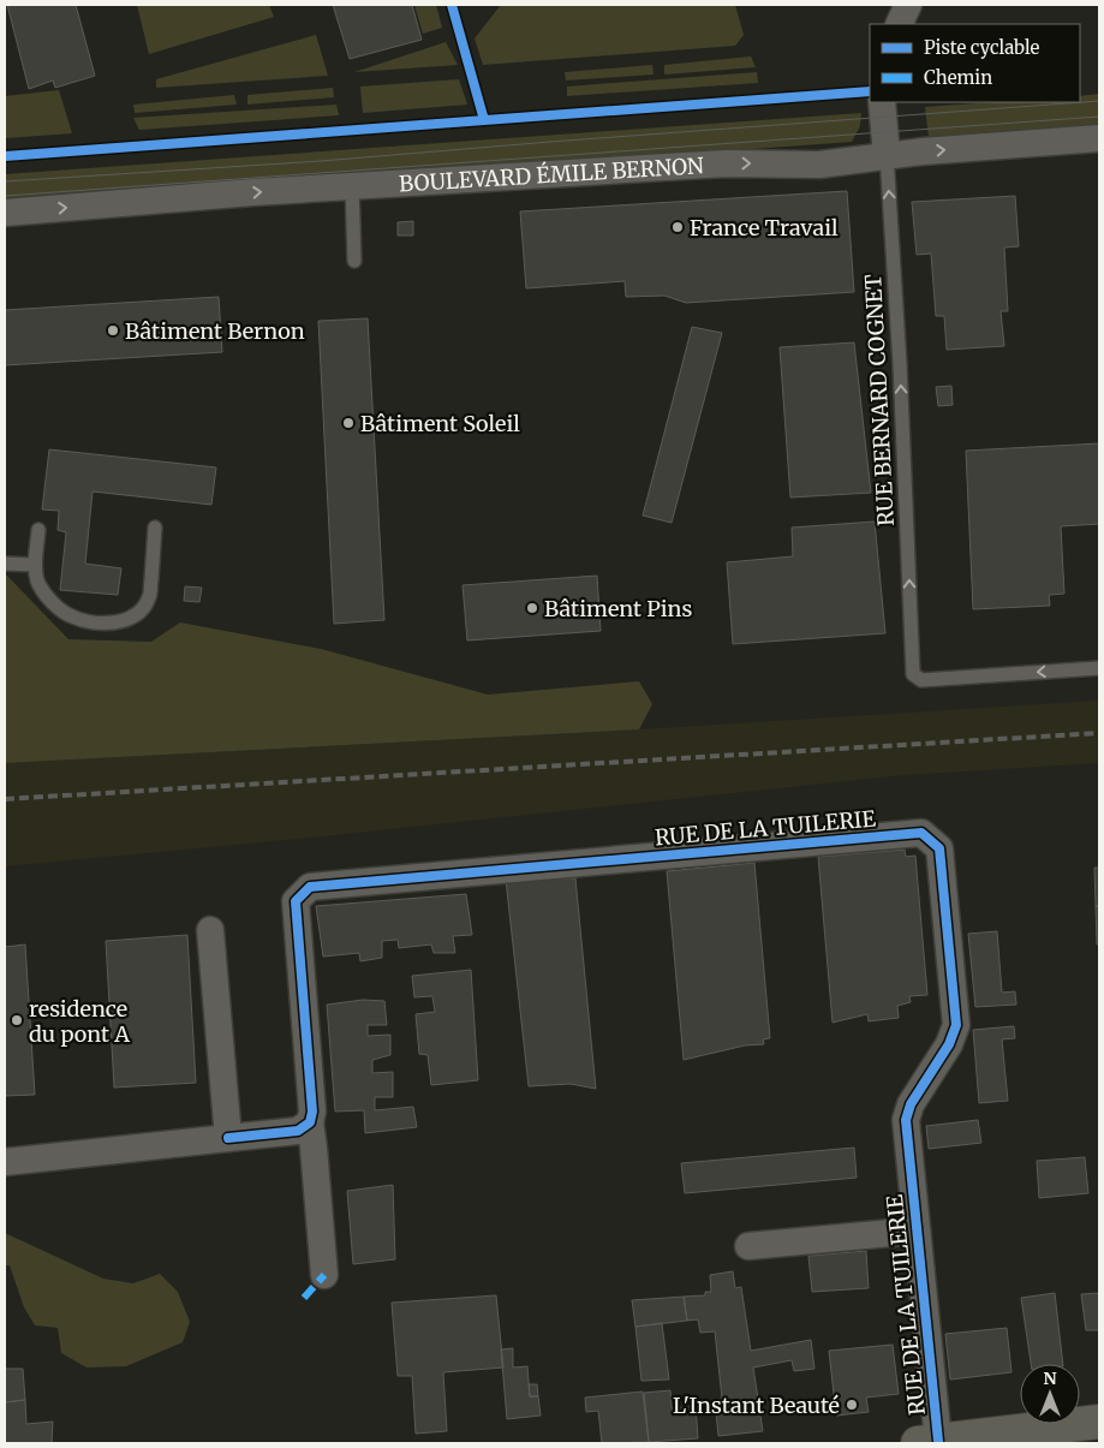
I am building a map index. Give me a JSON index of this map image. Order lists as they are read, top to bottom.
{
  "streets": {
    "street": ["BOULEVARD ÉMILE BERNON", "RUE DE LA TUILERIE"],
    "lane": ["RUE BERNARD COGNET"]
  },
  "crossings": [
    ["BOULEVARD ÉMILE BERNON", "RUE BERNARD COGNET"]
  ],
  "one_way": ["BOULEVARD ÉMILE BERNON"],
  "places": [
    "France Travail",
    "Bâtiment Bernon",
    "Bâtiment Soleil",
    "Bâtiment Pins",
    "residence du pont A",
    "L'Instant Beauté"
  ],
  "legend": ["Piste cyclable", "Chemin"],
  "north": "top"
}
